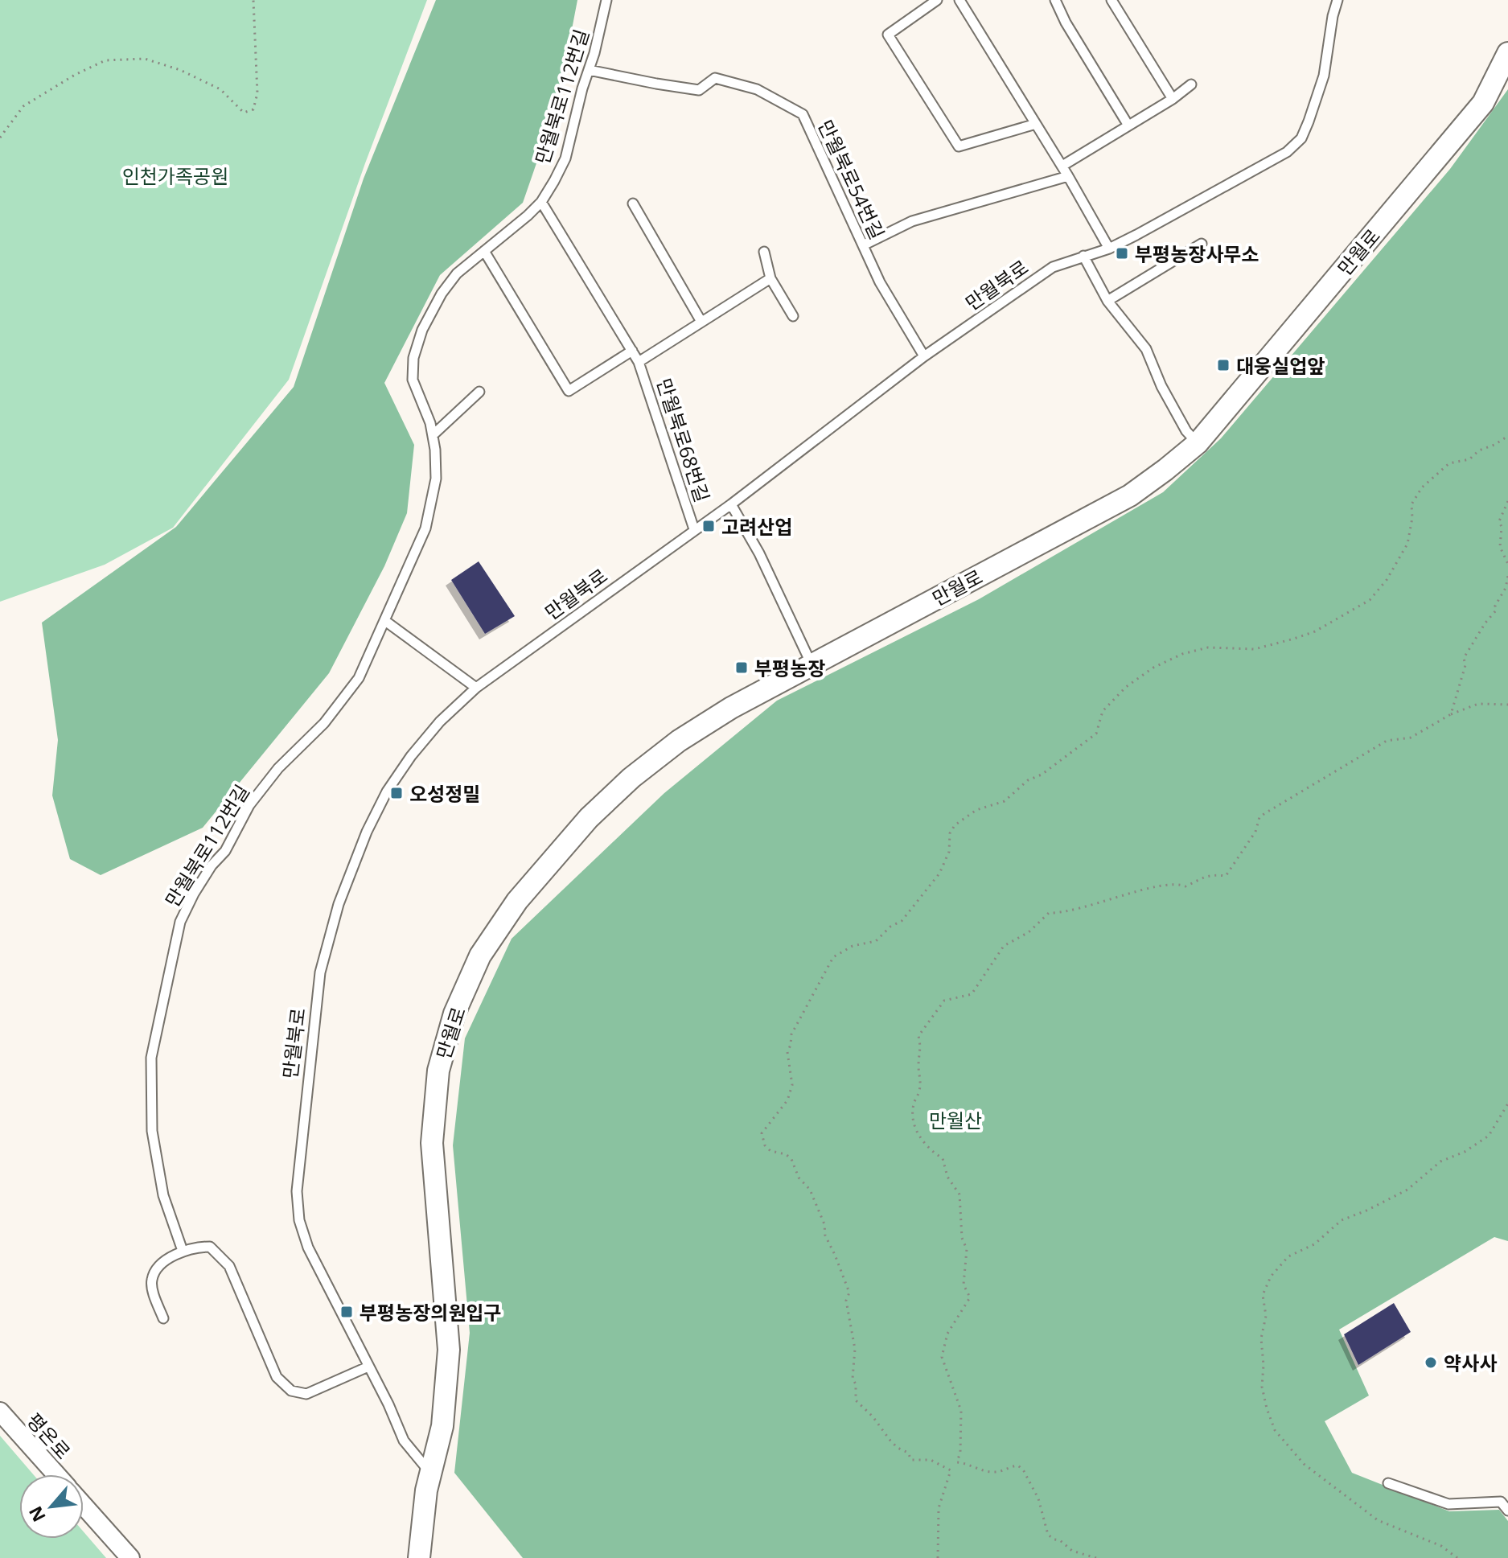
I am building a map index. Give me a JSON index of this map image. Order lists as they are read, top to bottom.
{
  "streets": {
    "street": ["만월로", "평온로"],
    "lane": [
      "만월북로112번길",
      "만월북로54번길",
      "만월북로",
      "만월북로68번길"
    ]
  },
  "crossings": [
    ["만월북로112번길", "만월북로54번길"],
    ["만월북로112번길", "만월북로68번길"],
    ["만월북로54번길", "만월북로"],
    ["만월로", "만월북로"],
    ["만월북로", "만월북로68번길"]
  ],
  "parks": ["인천가족공원", "만월산"],
  "places": {
    "transit": [
      "부평농장사무소",
      "대웅실업앞",
      "고려산업",
      "부평농장",
      "오성정밀",
      "부평농장의원입구"
    ],
    "other": ["약사사"]
  },
  "north": "bottom left"
}
